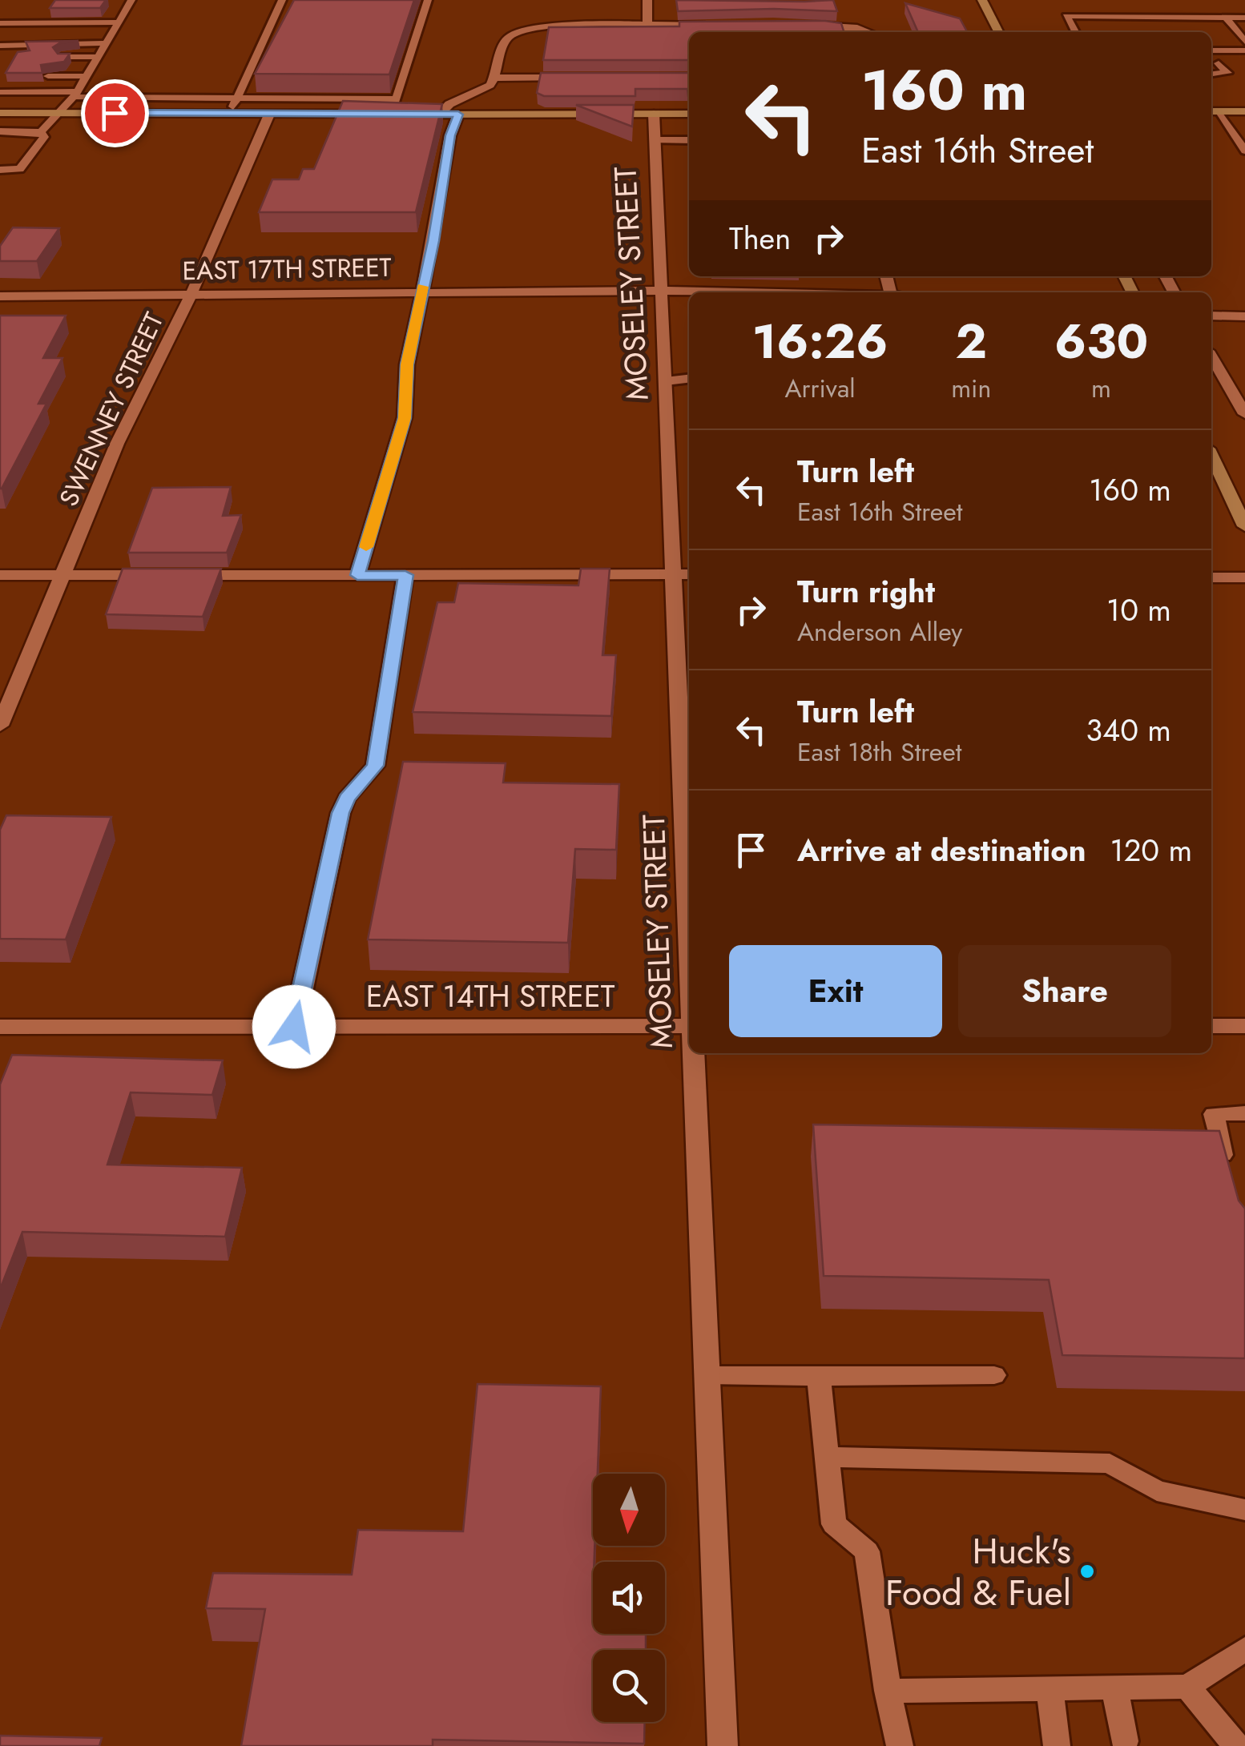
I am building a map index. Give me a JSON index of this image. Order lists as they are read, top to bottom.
{
  "streets": {
    "street": [
      "EAST 17TH STREET",
      "MOSELEY STREET",
      "SWENNEY STREET",
      "EAST 14TH STREET"
    ]
  },
  "crossings": [
    ["EAST 17TH STREET", "MOSELEY STREET"],
    ["EAST 17TH STREET", "SWENNEY STREET"]
  ],
  "places": ["Huck's Food & Fuel"],
  "north": "bottom",
  "page": {
    "turn": ["160 m", "East 16th Street"],
    "then": "Then",
    "eta": [
      "16:26",
      "Arrival",
      "2",
      "min",
      "630",
      "m"
    ],
    "list": [
      {
        "name": "Turn left",
        "note": "East 16th Street",
        "value": "160 m"
      },
      {
        "name": "Turn right",
        "note": "Anderson Alley",
        "value": "10 m"
      },
      {
        "name": "Turn left",
        "note": "East 18th Street",
        "value": "340 m"
      },
      {
        "name": "Arrive at destination",
        "value": "120 m"
      }
    ],
    "buttons": ["Exit", "Share"]
  }
}
